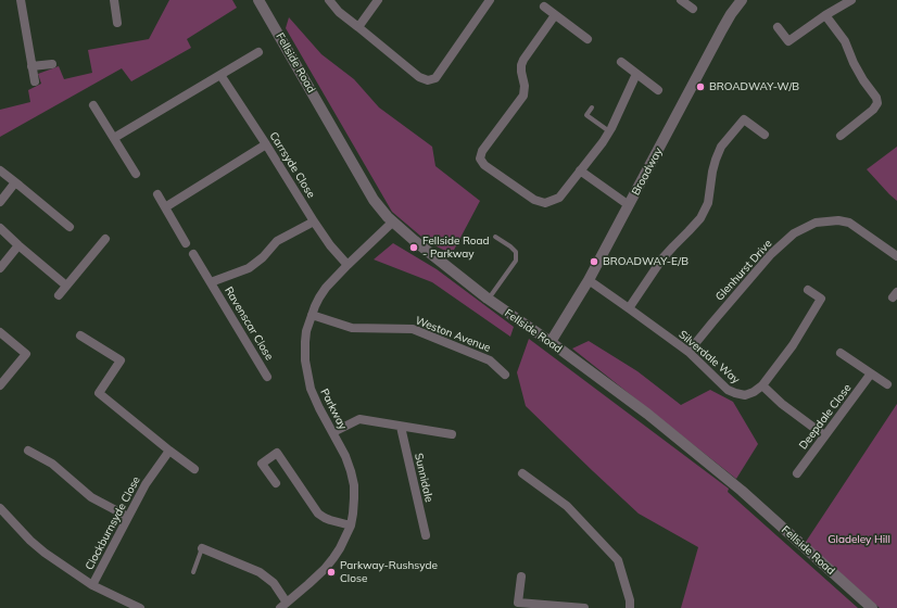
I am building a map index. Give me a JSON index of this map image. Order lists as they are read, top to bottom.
{
  "streets": {
    "street": [
      "Fellside Road",
      "Carrsyde Close",
      "Broadway",
      "Glenhurst Drive",
      "Ravenscar Close",
      "Weston Avenue",
      "Silverdale Way",
      "Parkway",
      "Deepdale Close",
      "Sunnidale",
      "Clockburnsyde Close"
    ]
  },
  "crossings": [
    ["Fellside Road", "Broadway"],
    ["Fellside Road", "Parkway"],
    ["Carrsyde Close", "Ravenscar Close"],
    ["Carrsyde Close", "Parkway"],
    ["Broadway", "Silverdale Way"],
    ["Glenhurst Drive", "Silverdale Way"],
    ["Weston Avenue", "Parkway"]
  ],
  "parks": ["Gladeley Hill"],
  "places": [
    "BROADWAY-W/B",
    "Fellside Road - Parkway",
    "BROADWAY-E/B",
    "Parkway-Rushsyde Close"
  ]
}
